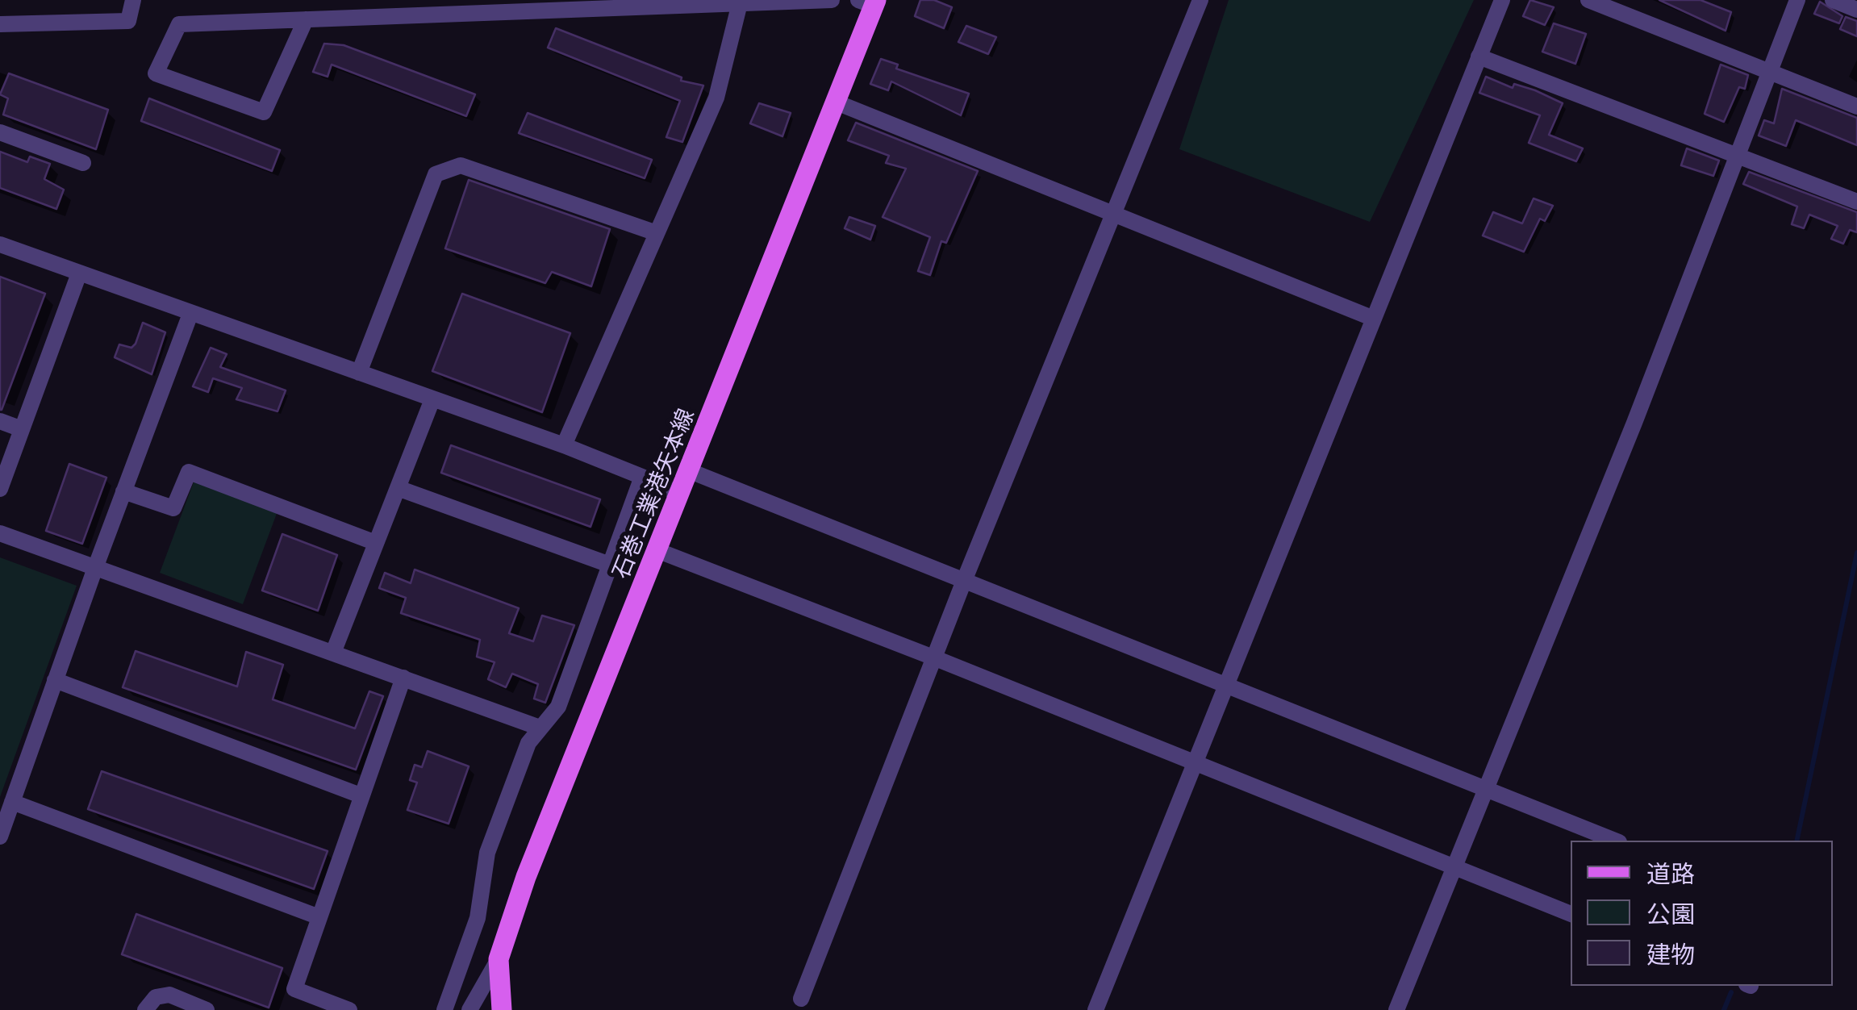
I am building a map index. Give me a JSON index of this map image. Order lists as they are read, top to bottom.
{
  "streets": {
    "main road": ["石巻工業港矢本線"]
  },
  "legend": ["道路", "公園", "建物"]
}
